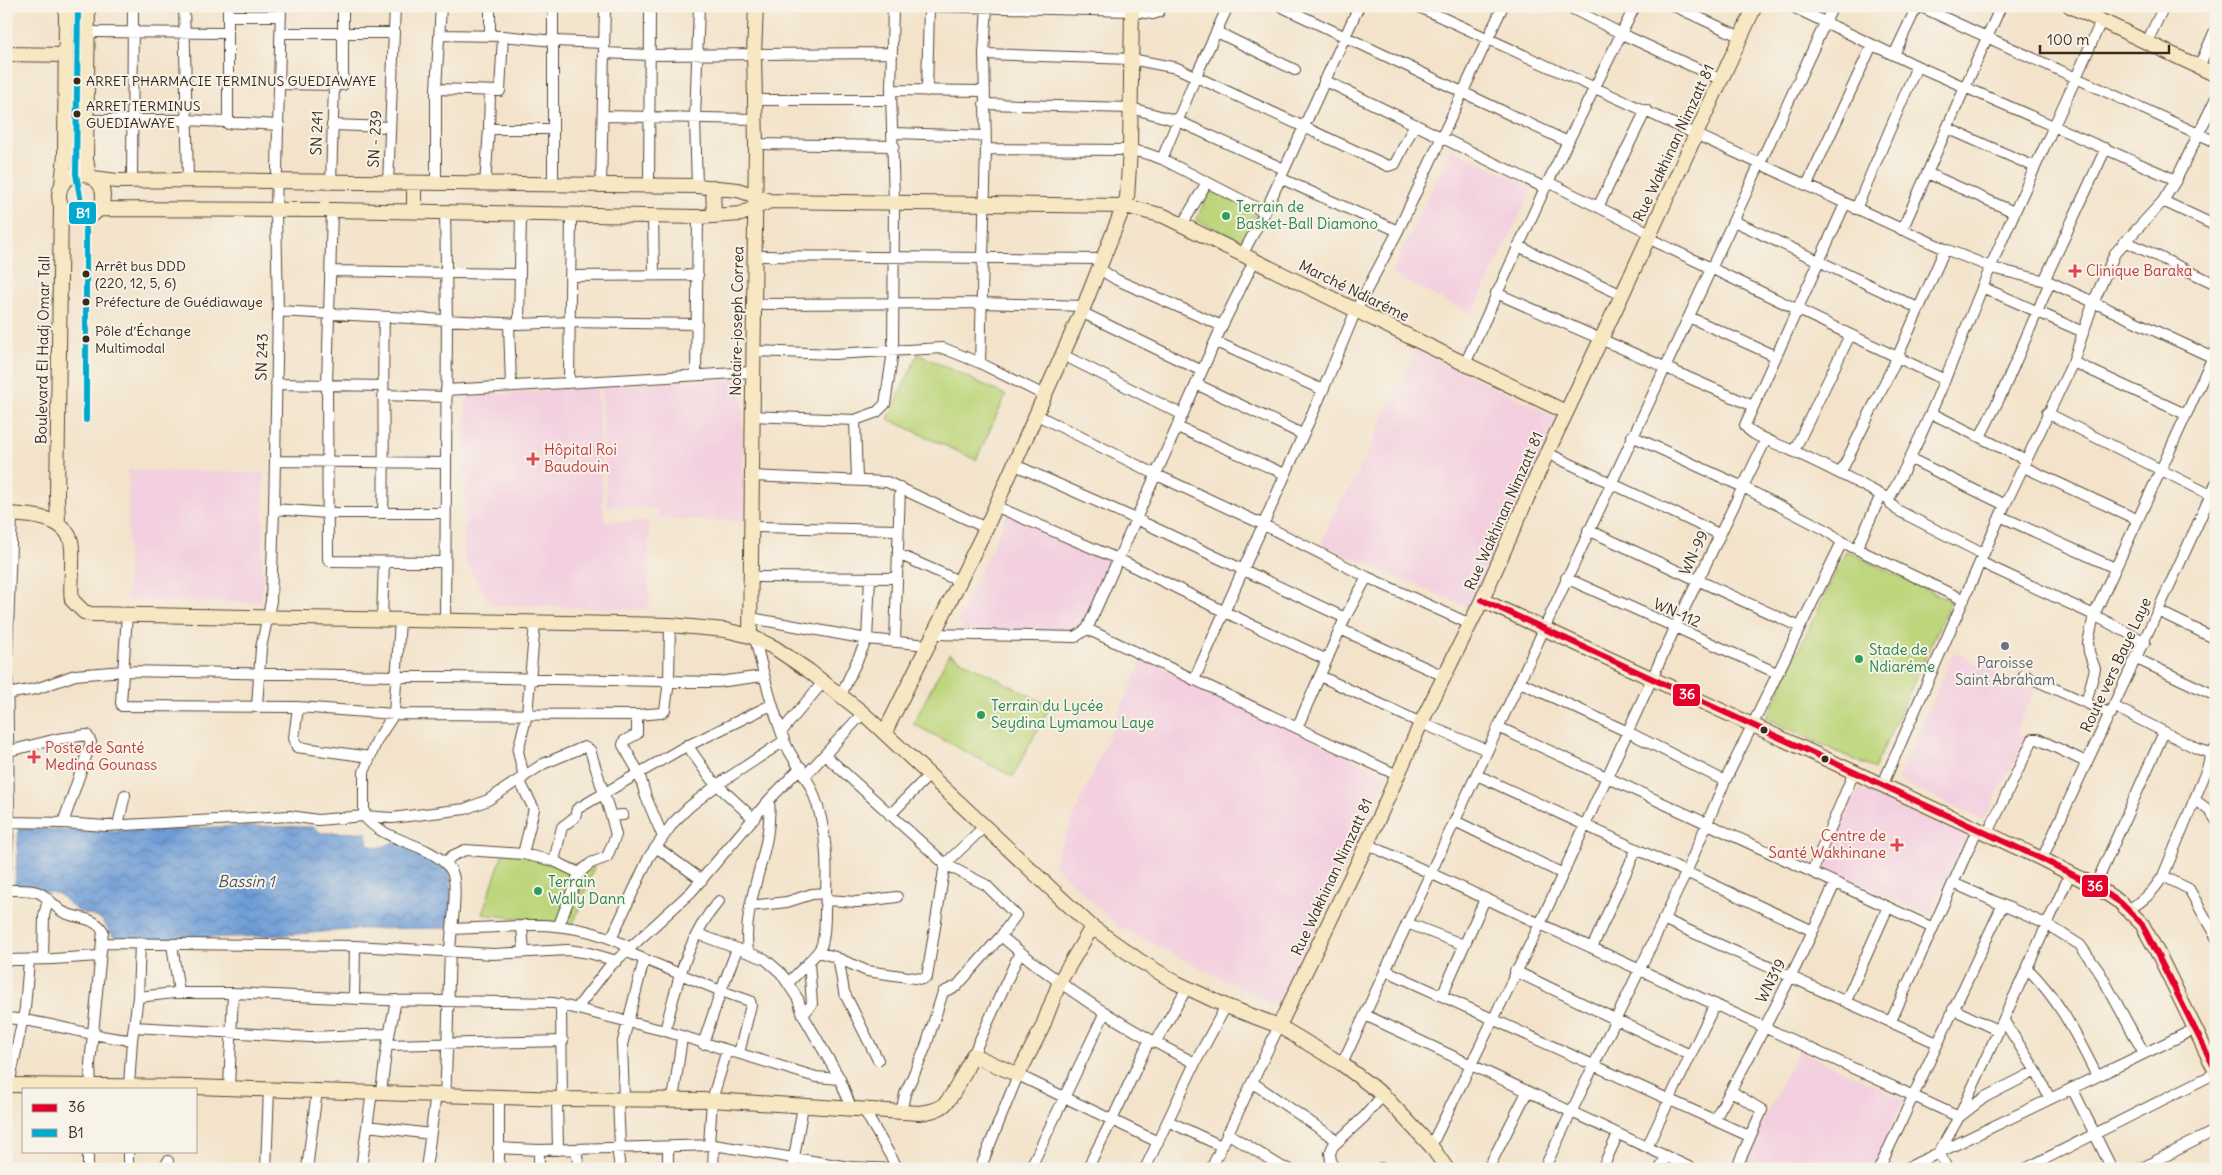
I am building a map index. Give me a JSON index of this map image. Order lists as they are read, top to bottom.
{
  "streets": {
    "street": [
      "SN 241",
      "SN - 239",
      "Rue Wakhinan Nimzatt 81",
      "Marché Ndiaréme",
      "Notaire-joseph Correa",
      "Boulevard El Hadj Omar Tall",
      "SN 243",
      "WN-99",
      "WN-112",
      "Route vers Baye Laye",
      "WN319"
    ]
  },
  "crossings": [
    ["Rue Wakhinan Nimzatt 81", "Marché Ndiaréme"],
    ["WN-99", "WN-112"]
  ],
  "water": ["Bassin 1"],
  "places": {
    "other": [
      "ARRET PHARMACIE TERMINUS GUEDIAWAYE",
      "ARRET TERMINUS GUEDIAWAYE",
      "Terrain de Basket-Ball Diamono",
      "Arrêt bus DDD (220, 12, 5, 6)",
      "Préfecture de Guédiawaye",
      "Pôle d’Échange Multimodal",
      "Paroisse Saint Abraham",
      "Stade de Ndiaréme",
      "Terrain du Lycée Seydina Lymamou Laye",
      "Terrain Wally Dann"
    ],
    "health": [
      "Clinique Baraka",
      "Hôpital Roi Baudouin",
      "Poste de Santé Medina Gounass",
      "Centre de Santé Wakhinane"
    ]
  },
  "lines": ["transit line B1", "transit line 36"],
  "legend": ["36", "B1"],
  "scale_bar": "100 m"
}
